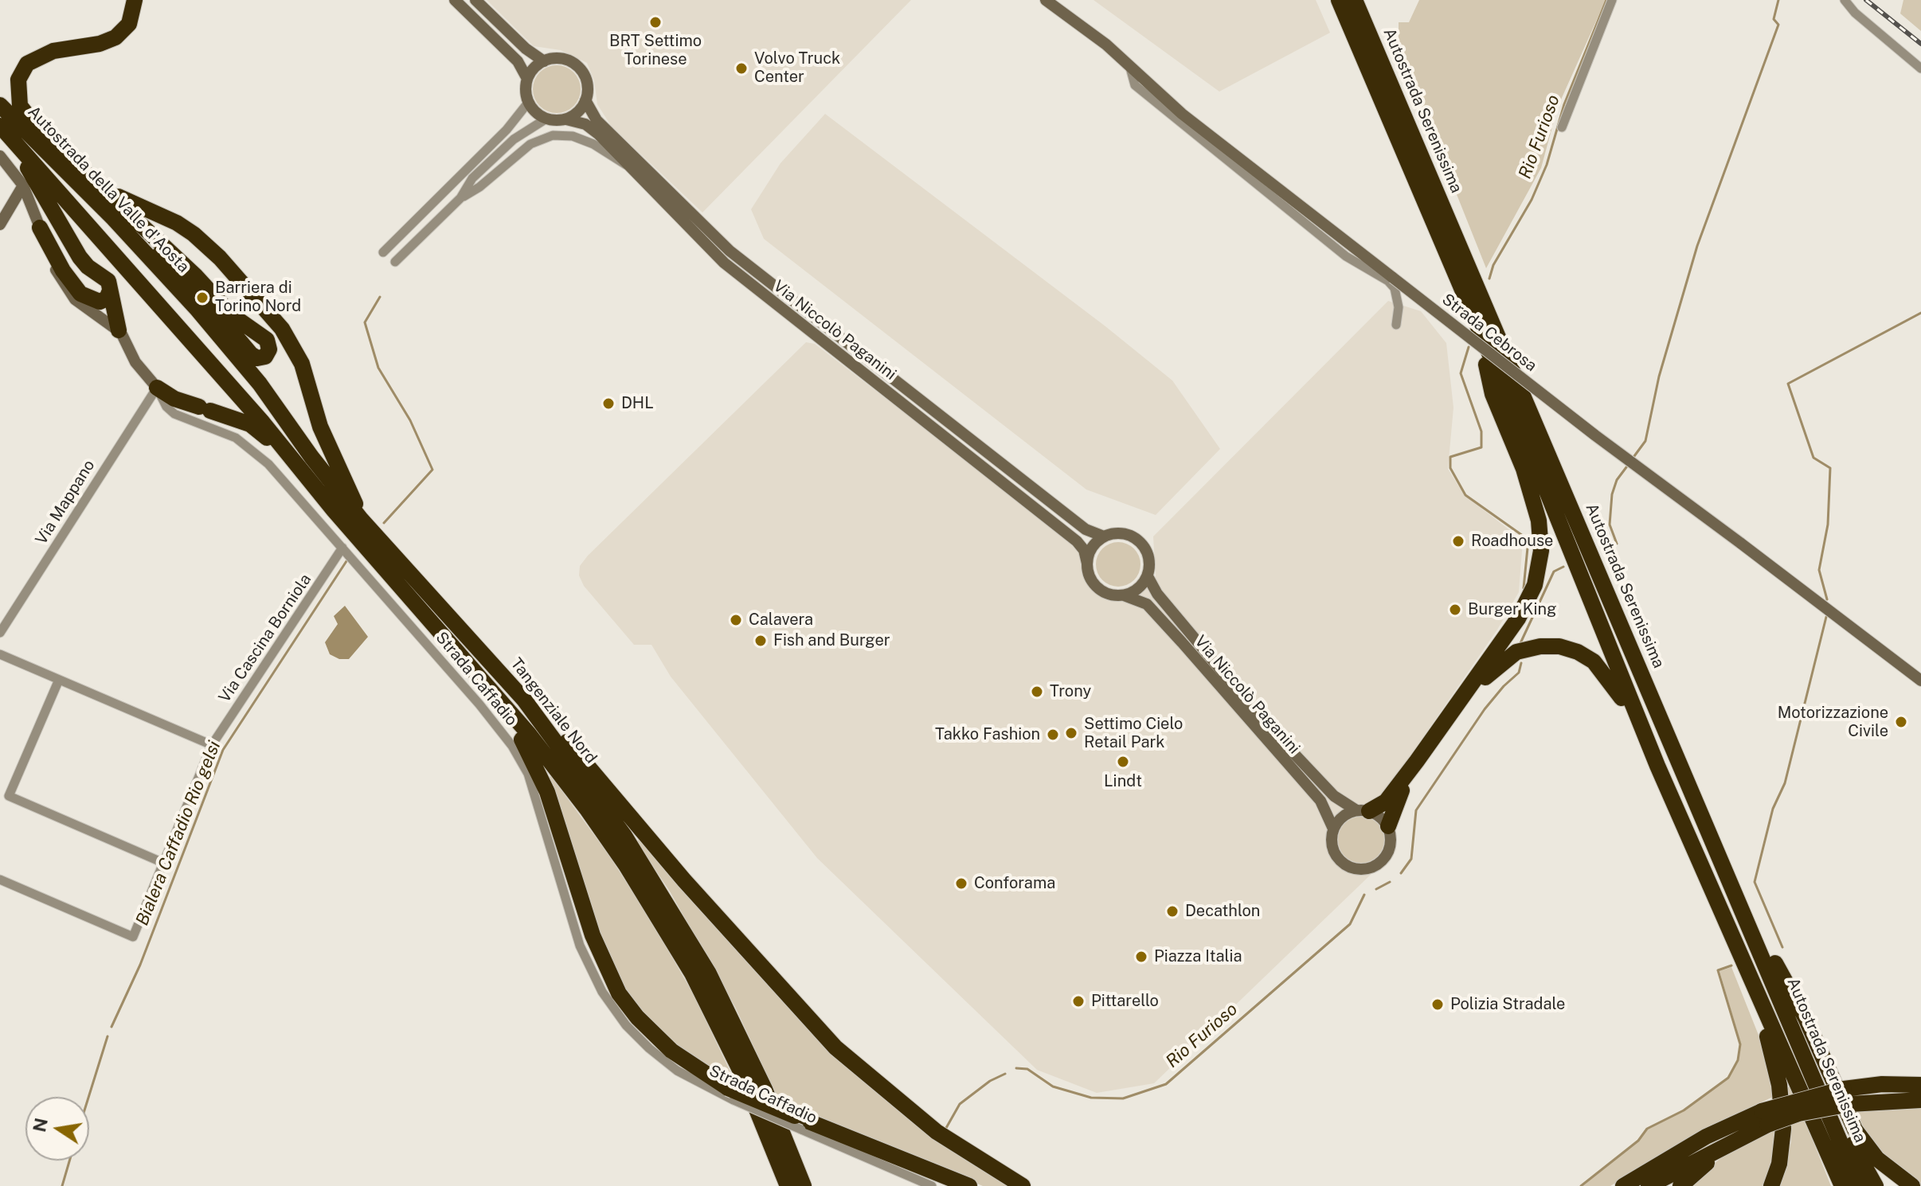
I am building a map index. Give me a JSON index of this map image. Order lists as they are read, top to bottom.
{
  "streets": {
    "highway": ["Autostrada Serenissima", "Autostrada della Valle d'Aosta", "Tangenziale Nord"],
    "street": [
      "Via Niccolò Paganini",
      "Strada Cebrosa",
      "Via Mappano",
      "Via Cascina Borniola",
      "Strada Caffadio"
    ]
  },
  "crossings": [
    ["Autostrada della Valle d'Aosta", "Tangenziale Nord"],
    ["Via Mappano", "Strada Caffadio"],
    ["Via Cascina Borniola", "Strada Caffadio"]
  ],
  "water": ["Rio Furioso", "Bialera Caffadio Rio gelsi"],
  "places": [
    "BRT Settimo Torinese",
    "Volvo Truck Center",
    "Barriera di Torino Nord",
    "DHL",
    "Roadhouse",
    "Burger King",
    "Calavera",
    "Fish and Burger",
    "Trony",
    "Motorizzazione Civile",
    "Settimo Cielo Retail Park",
    "Takko Fashion",
    "Lindt",
    "Conforama",
    "Decathlon",
    "Piazza Italia",
    "Pittarello",
    "Polizia Stradale"
  ],
  "north": "left"
}
